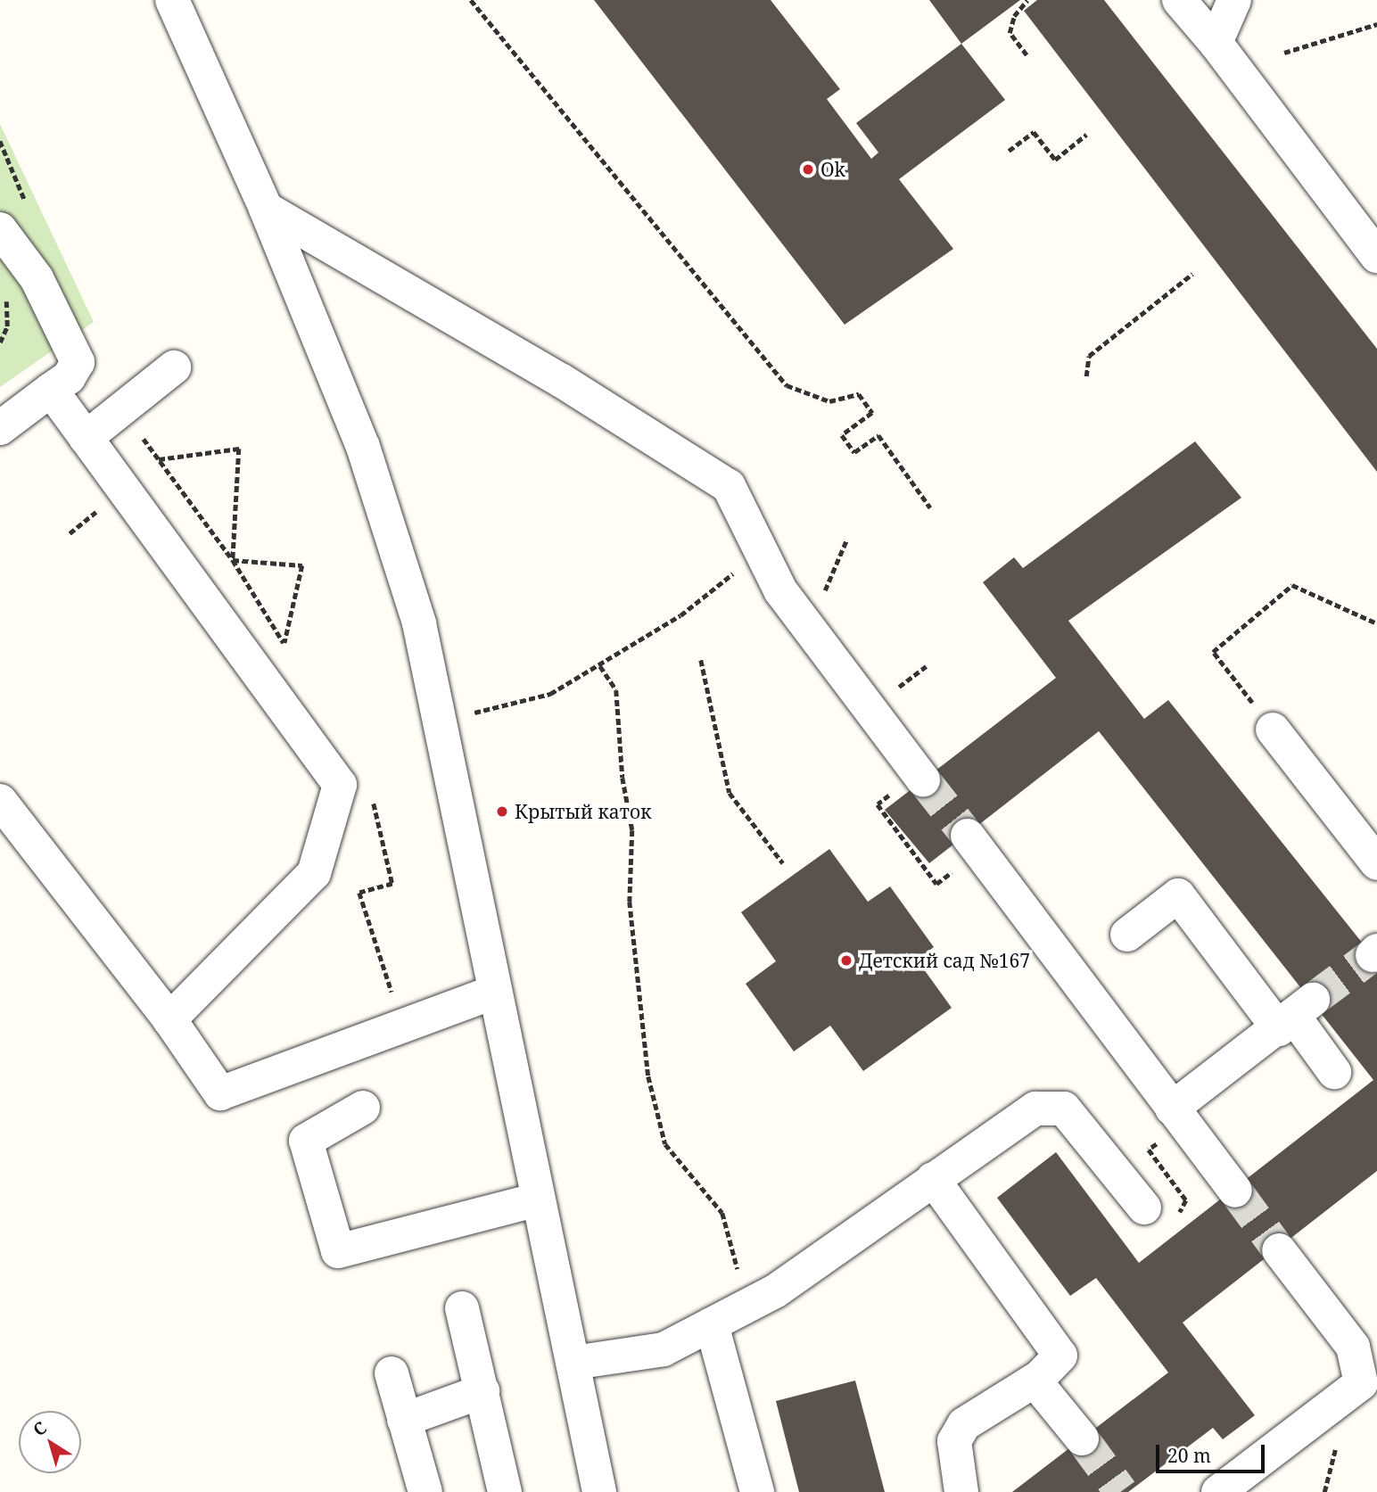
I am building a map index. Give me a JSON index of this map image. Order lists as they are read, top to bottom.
{
  "places": ["Ok", "Крытый каток", "Детский сад №167"],
  "scale_bar": "20 m",
  "north": "top left"
}
